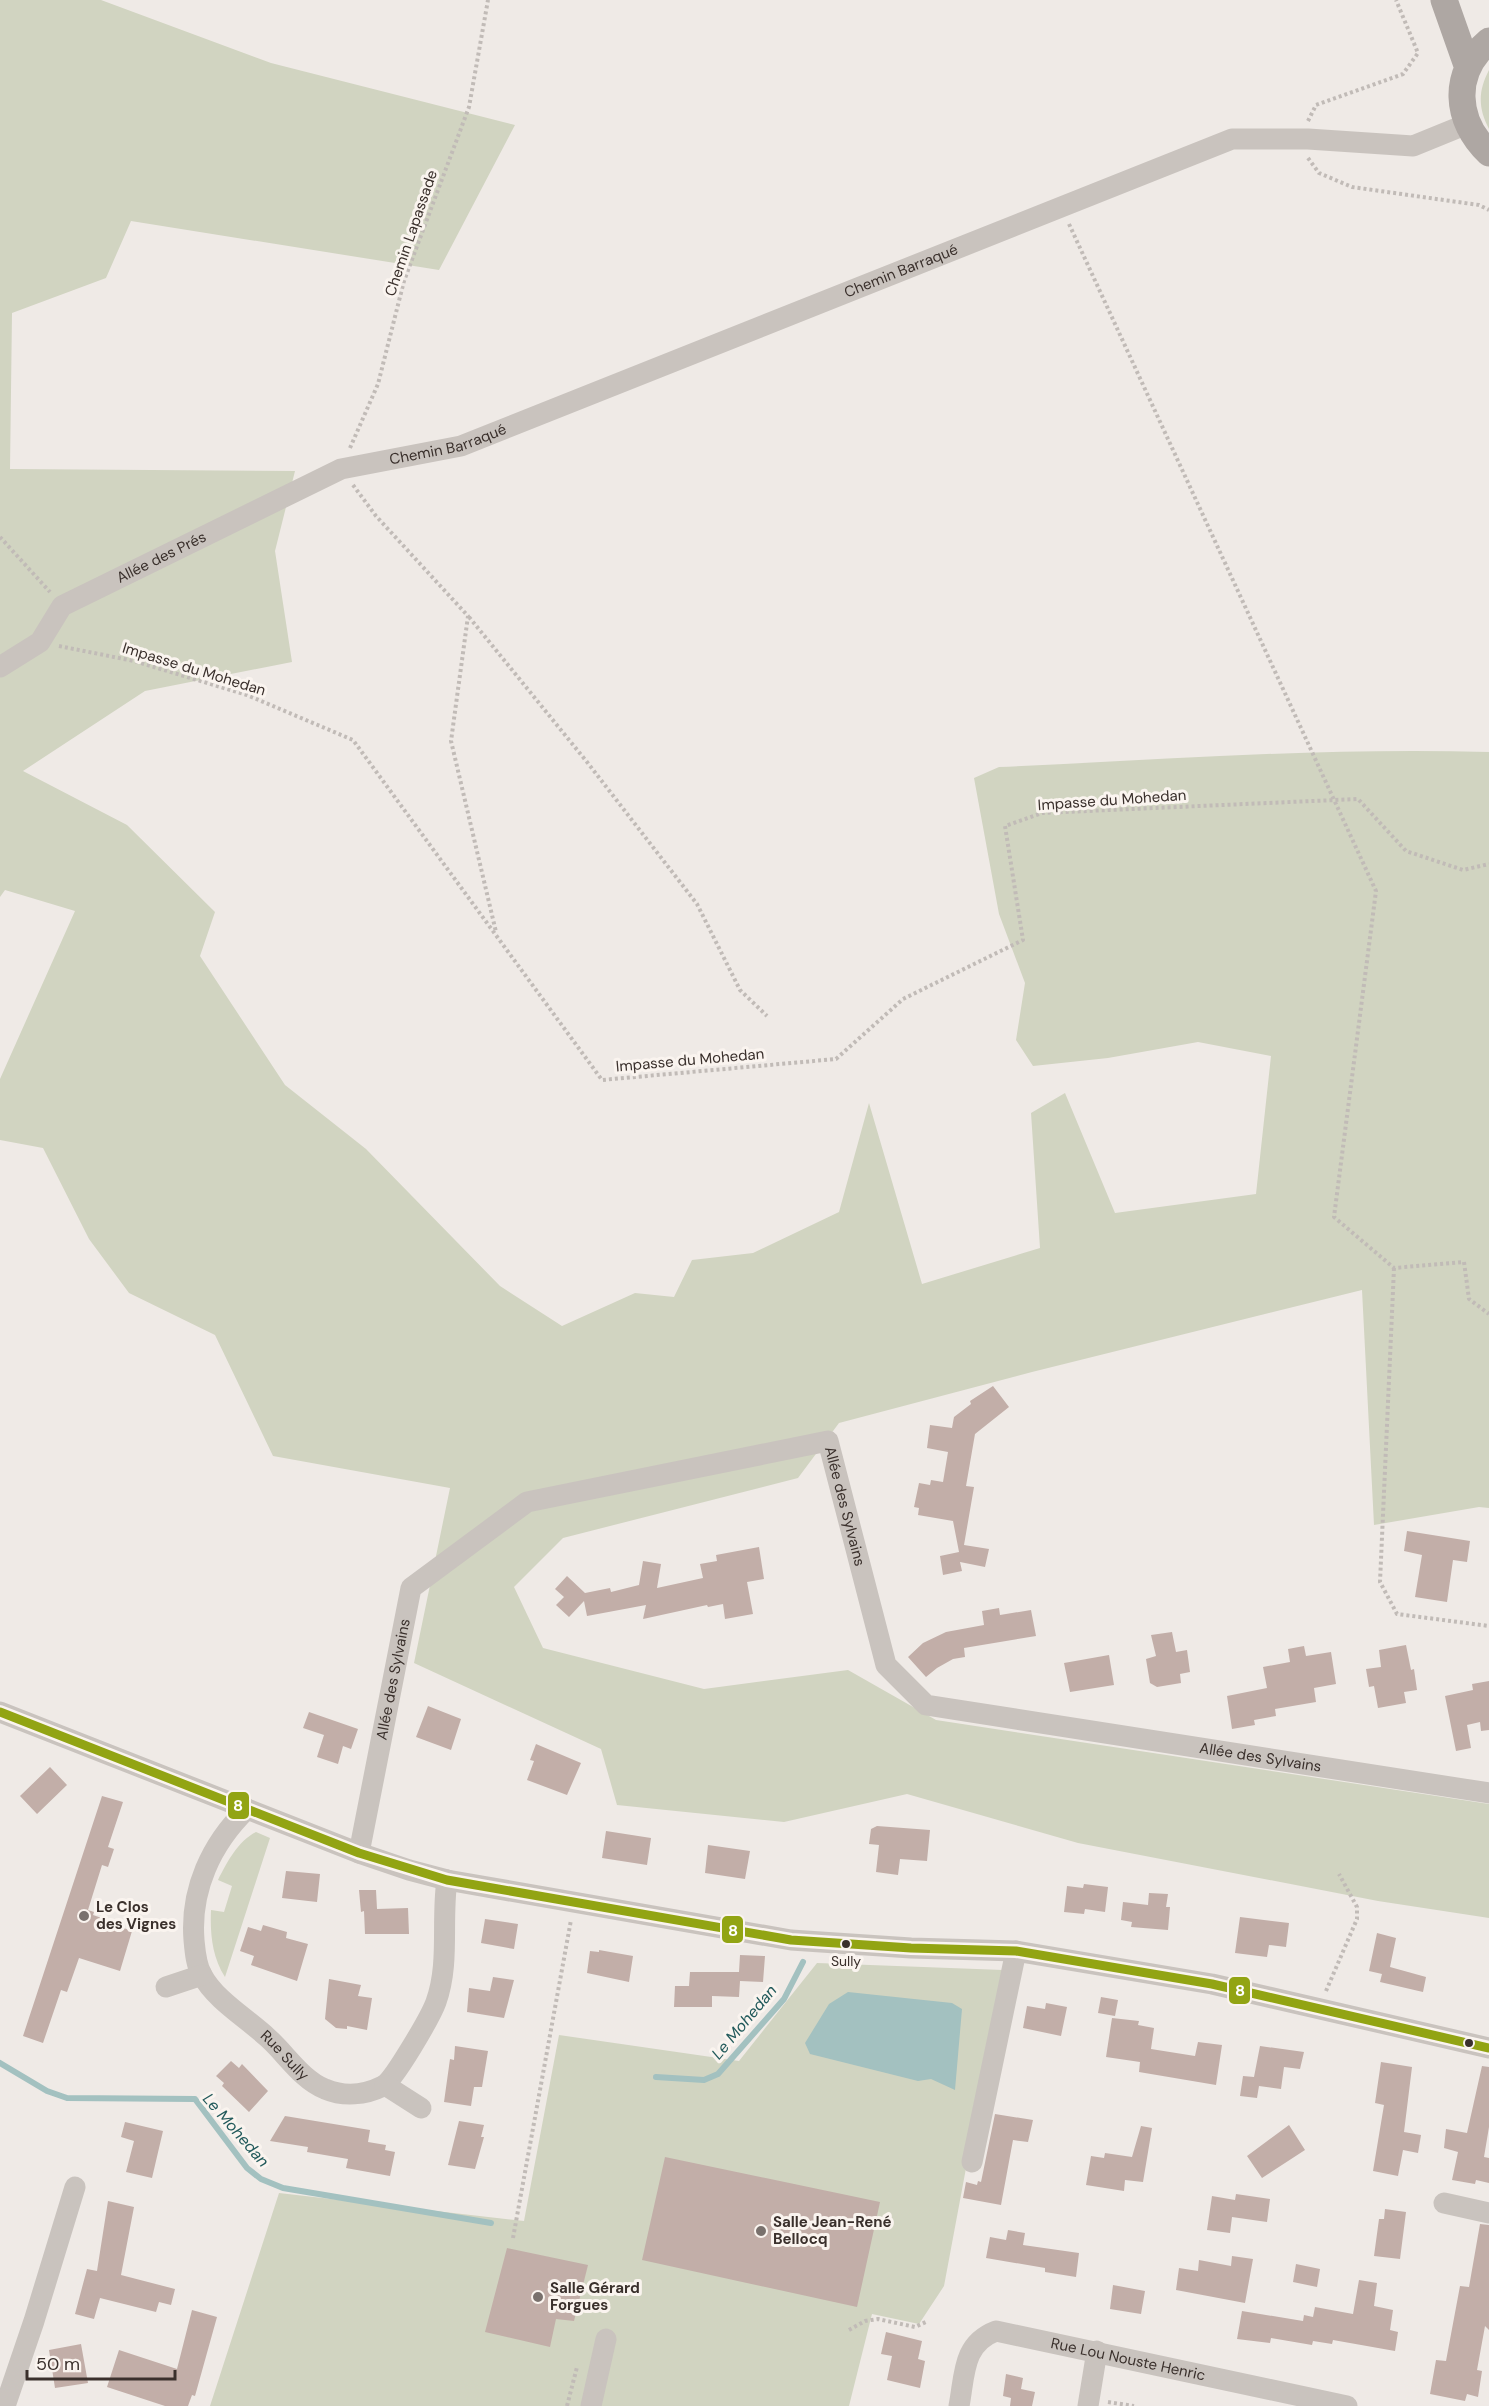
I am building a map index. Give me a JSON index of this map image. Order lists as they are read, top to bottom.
{
  "streets": {
    "street": [
      "Chemin Barraqué",
      "Allée des Prés",
      "Allée des Sylvains",
      "Rue Sully",
      "Rue Lou Nouste Henric"
    ],
    "path": ["Chemin Lapassade", "Impasse du Mohedan"]
  },
  "crossings": [
    ["Chemin Lapassade", "Chemin Barraqué"],
    ["Chemin Lapassade", "Allée des Prés"],
    ["Chemin Barraqué", "Allée des Prés"]
  ],
  "water": ["Le Mohedan"],
  "places": [
    "Le Clos des Vignes",
    "Sully",
    "Salle Jean-René Bellocq",
    "Salle Gérard Forgues"
  ],
  "lines": ["transit line 8"],
  "scale_bar": "50 m"
}
